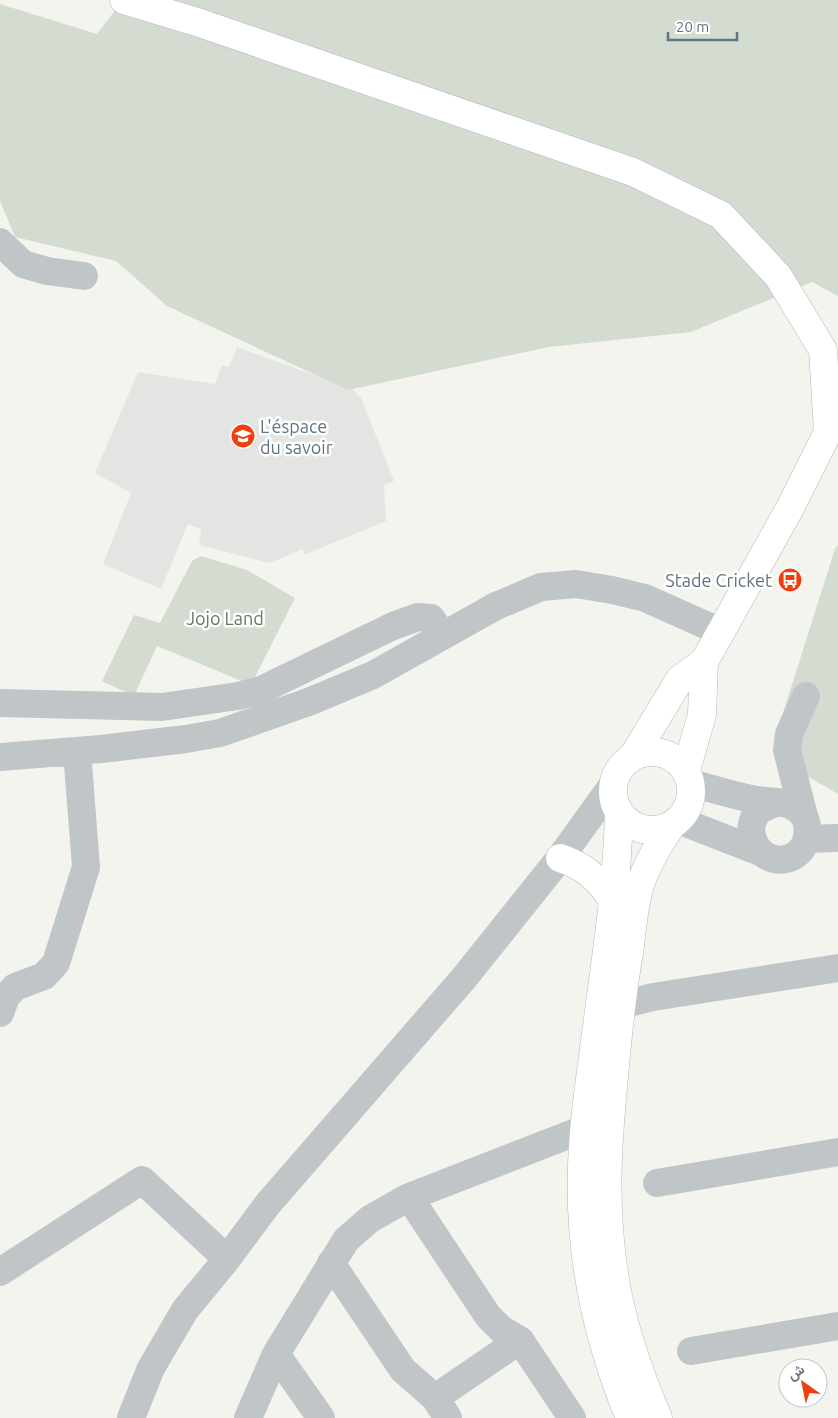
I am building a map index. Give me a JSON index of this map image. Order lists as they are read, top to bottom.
{
  "parks": ["Jojo Land"],
  "places": {
    "school or university": ["L'éspace du savoir"],
    "bus stop": ["Stade Cricket"]
  },
  "scale_bar": "20 m",
  "north": "top left"
}
